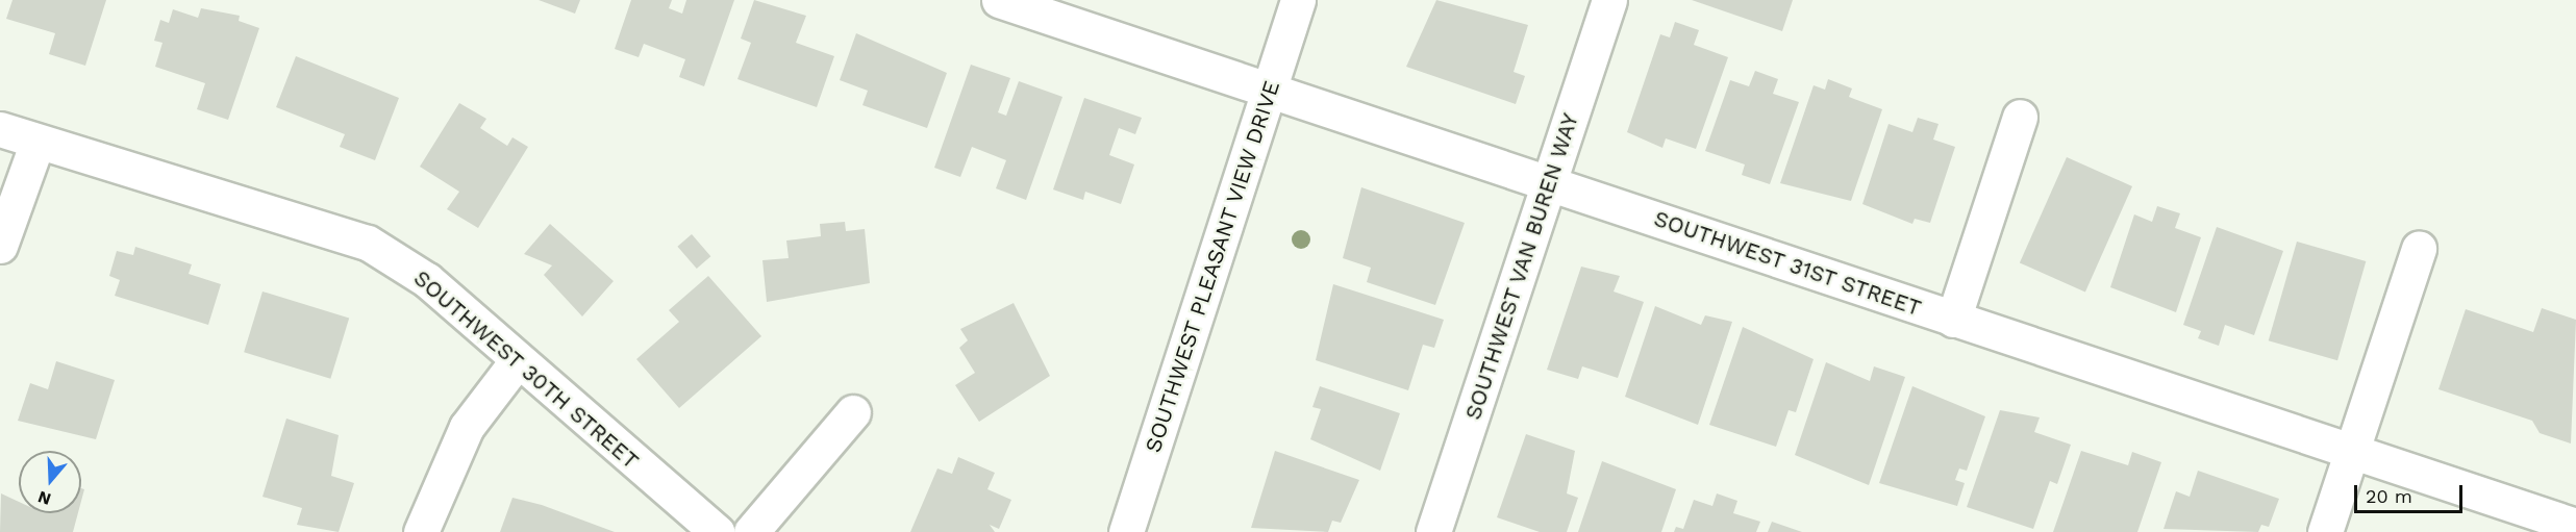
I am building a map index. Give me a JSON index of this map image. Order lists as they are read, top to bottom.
{
  "streets": {
    "street": [
      "SOUTHWEST 31ST STREET",
      "SOUTHWEST PLEASANT VIEW DRIVE",
      "SOUTHWEST VAN BUREN WAY",
      "SOUTHWEST 30TH STREET"
    ]
  },
  "crossings": [
    ["SOUTHWEST 31ST STREET", "SOUTHWEST PLEASANT VIEW DRIVE"],
    ["SOUTHWEST 31ST STREET", "SOUTHWEST VAN BUREN WAY"]
  ],
  "scale_bar": "20 m",
  "north": "bottom"
}
